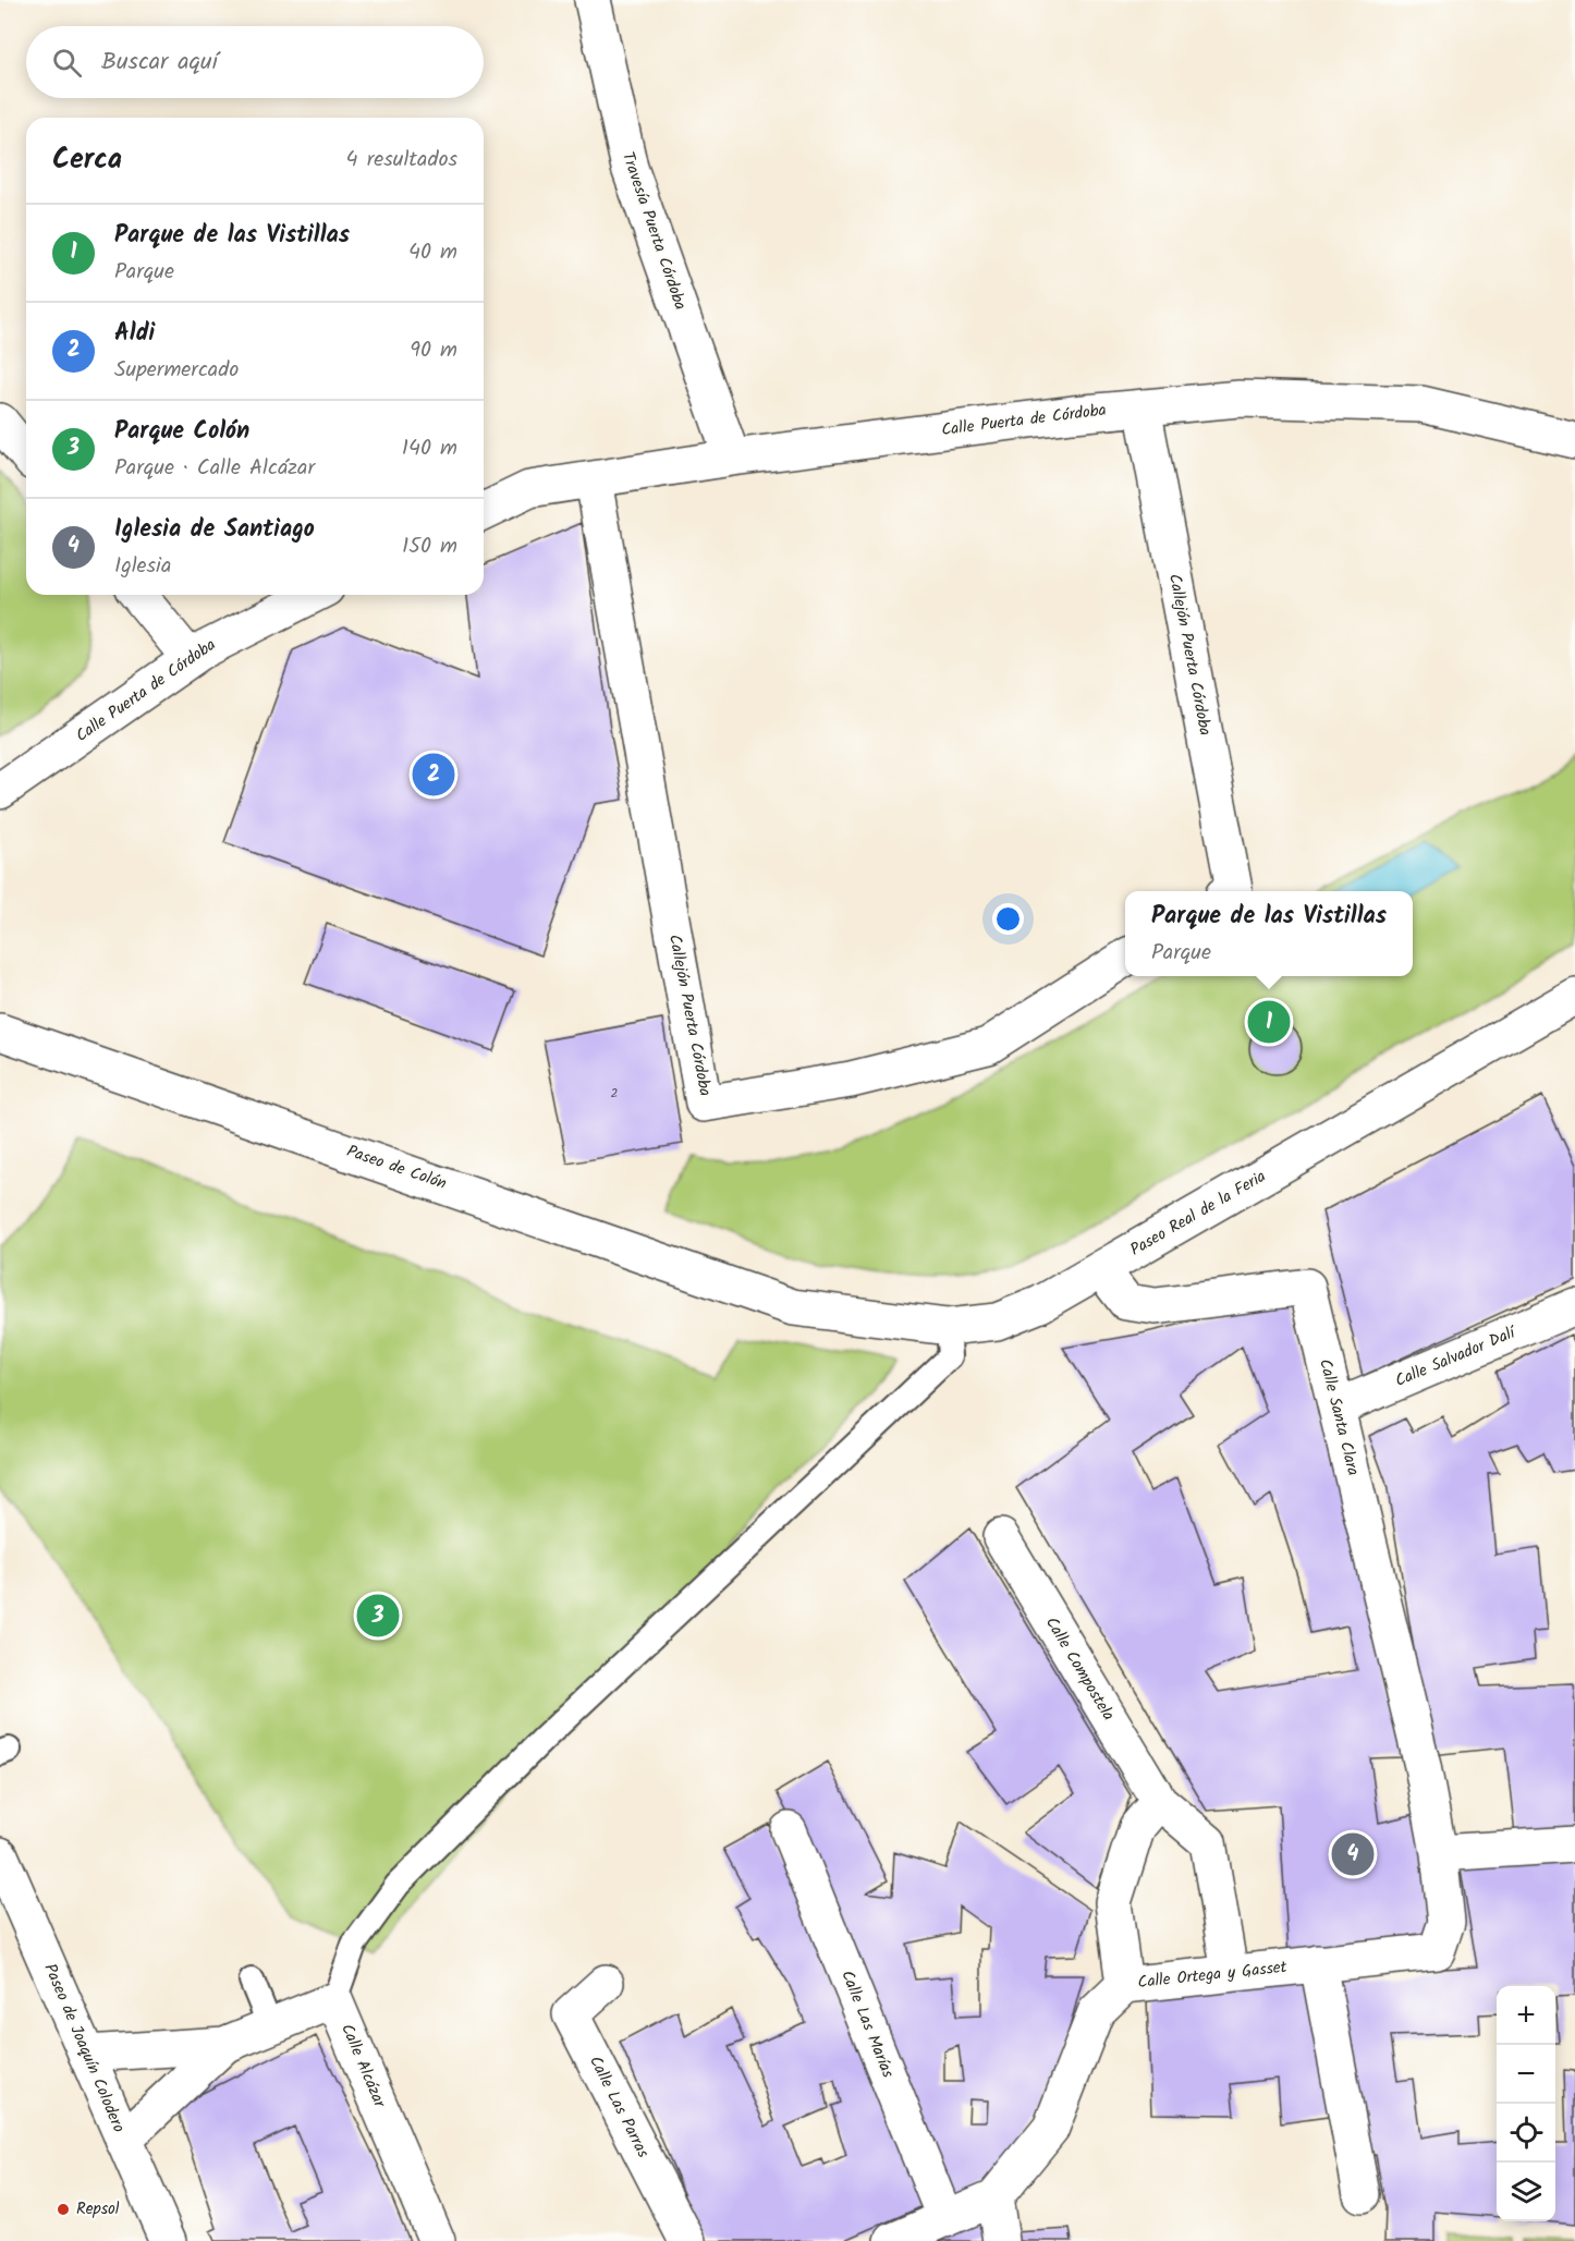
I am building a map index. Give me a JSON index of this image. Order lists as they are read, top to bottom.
{
  "streets": {
    "street": [
      "Travesía Puerta Córdoba",
      "Calle Puerta de Córdoba",
      "Callejón Puerta Córdoba",
      "Paseo de Colón",
      "Paseo Real de la Feria",
      "Calle Salvador Dalí",
      "Calle Santa Clara",
      "Calle Compostela",
      "Calle Ortega y Gasset",
      "Calle Las Marías",
      "Paseo de Joaquín Colodero",
      "Calle Alcázar",
      "Calle Las Parras"
    ]
  },
  "crossings": [
    ["Travesía Puerta Córdoba", "Calle Puerta de Córdoba"],
    ["Calle Puerta de Córdoba", "Callejón Puerta Córdoba"],
    ["Paseo de Colón", "Paseo Real de la Feria"],
    ["Paseo Real de la Feria", "Calle Santa Clara"],
    ["Calle Salvador Dalí", "Calle Santa Clara"],
    ["Calle Santa Clara", "Calle Ortega y Gasset"],
    ["Calle Compostela", "Calle Ortega y Gasset"]
  ],
  "places": ["Repsol"],
  "house_numbers": ["2"],
  "page": {
    "search": "Buscar aquí",
    "heading": ["Cerca", "4 resultados"],
    "list": [
      {
        "mark": "1",
        "name": "Parque de las Vistillas",
        "note": "Parque",
        "value": "40 m"
      },
      {
        "mark": "2",
        "name": "Aldi",
        "note": "Supermercado",
        "value": "90 m"
      },
      {
        "mark": "3",
        "name": "Parque Colón",
        "note": "Parque · Calle Alcázar",
        "value": "140 m"
      },
      {
        "mark": "4",
        "name": "Iglesia de Santiago",
        "note": "Iglesia",
        "value": "150 m"
      }
    ],
    "pins": [
      "2",
      "1",
      "3",
      "4"
    ],
    "popup": ["Parque de las Vistillas", "Parque"],
    "map_buttons": ["+", "−"]
  }
}
